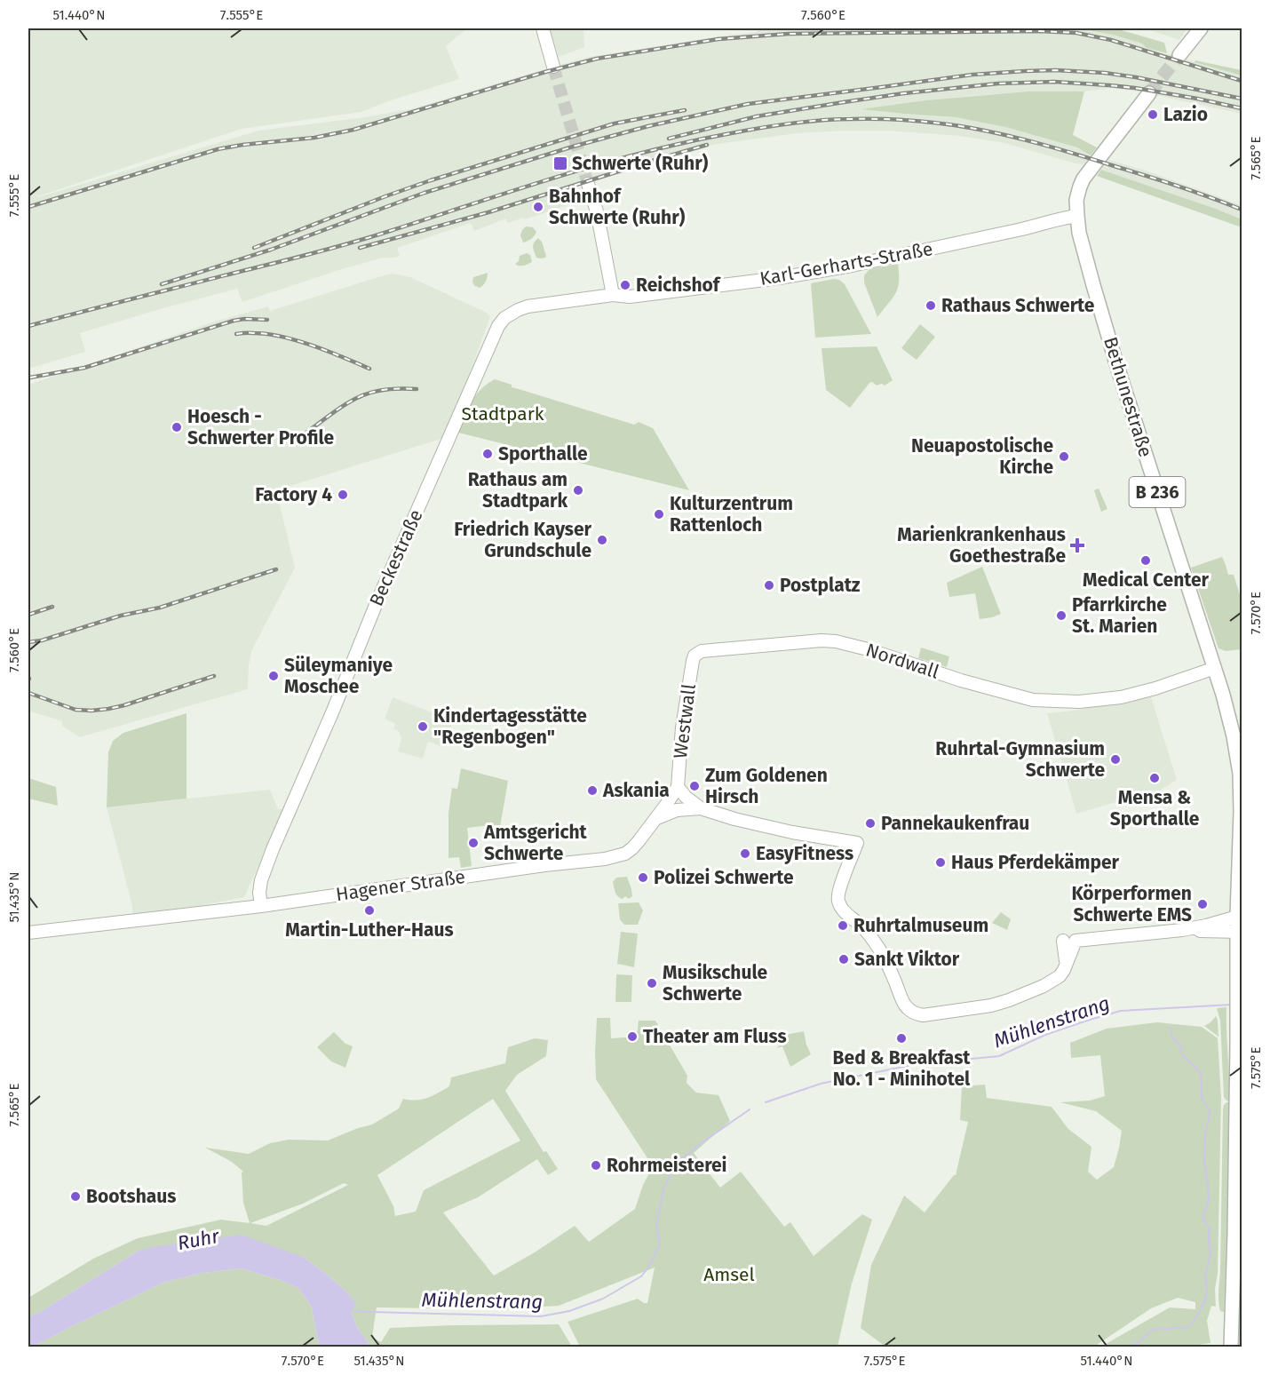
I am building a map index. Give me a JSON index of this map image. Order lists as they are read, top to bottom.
{
  "streets": {
    "main road": [
      "Karl-Gerharts-Straße",
      "Bethunestraße",
      "B 236",
      "Beckestraße",
      "Nordwall",
      "Westwall",
      "Hagener Straße"
    ]
  },
  "crossings": [
    ["Karl-Gerharts-Straße", "Bethunestraße"],
    ["Karl-Gerharts-Straße", "B 236"],
    ["Karl-Gerharts-Straße", "Beckestraße"],
    ["Bethunestraße", "B 236"],
    ["Bethunestraße", "Nordwall"],
    ["B 236", "Nordwall"],
    ["Beckestraße", "Hagener Straße"],
    ["Nordwall", "Westwall"],
    ["Westwall", "Hagener Straße"]
  ],
  "water": ["Mühlenstrang", "Ruhr"],
  "parks": ["Stadtpark", "Amsel"],
  "places": {
    "other": [
      "Lazio",
      "Bahnhof Schwerte (Ruhr)",
      "Reichshof",
      "Rathaus Schwerte",
      "Hoesch - Schwerter Profile",
      "Sporthalle",
      "Neuapostolische Kirche",
      "Rathaus am Stadtpark",
      "Factory 4",
      "Kulturzentrum Rattenloch",
      "Friedrich Kayser Grundschule",
      "Medical Center",
      "Postplatz",
      "Pfarrkirche St. Marien",
      "Süleymaniye Moschee",
      "Kindertagesstätte \"Regenbogen\"",
      "Ruhrtal-Gymnasium Schwerte",
      "Mensa & Sporthalle",
      "Zum Goldenen Hirsch",
      "Askania",
      "Pannekaukenfrau",
      "Amtsgericht Schwerte",
      "EasyFitness",
      "Haus Pferdekämper",
      "Polizei Schwerte",
      "Körperformen Schwerte EMS",
      "Martin-Luther-Haus",
      "Ruhrtalmuseum",
      "Sankt Viktor",
      "Musikschule Schwerte",
      "Theater am Fluss",
      "Bed & Breakfast No. 1 - Minihotel",
      "Rohrmeisterei",
      "Bootshaus"
    ],
    "transit": ["Schwerte (Ruhr)"],
    "health": ["Marienkrankenhaus Goethestraße"]
  },
  "coordinates": [
    "51.440°N",
    "7.555°E",
    "7.560°E",
    "7.565°E",
    "7.570°E",
    "51.435°N",
    "7.575°E"
  ]
}
